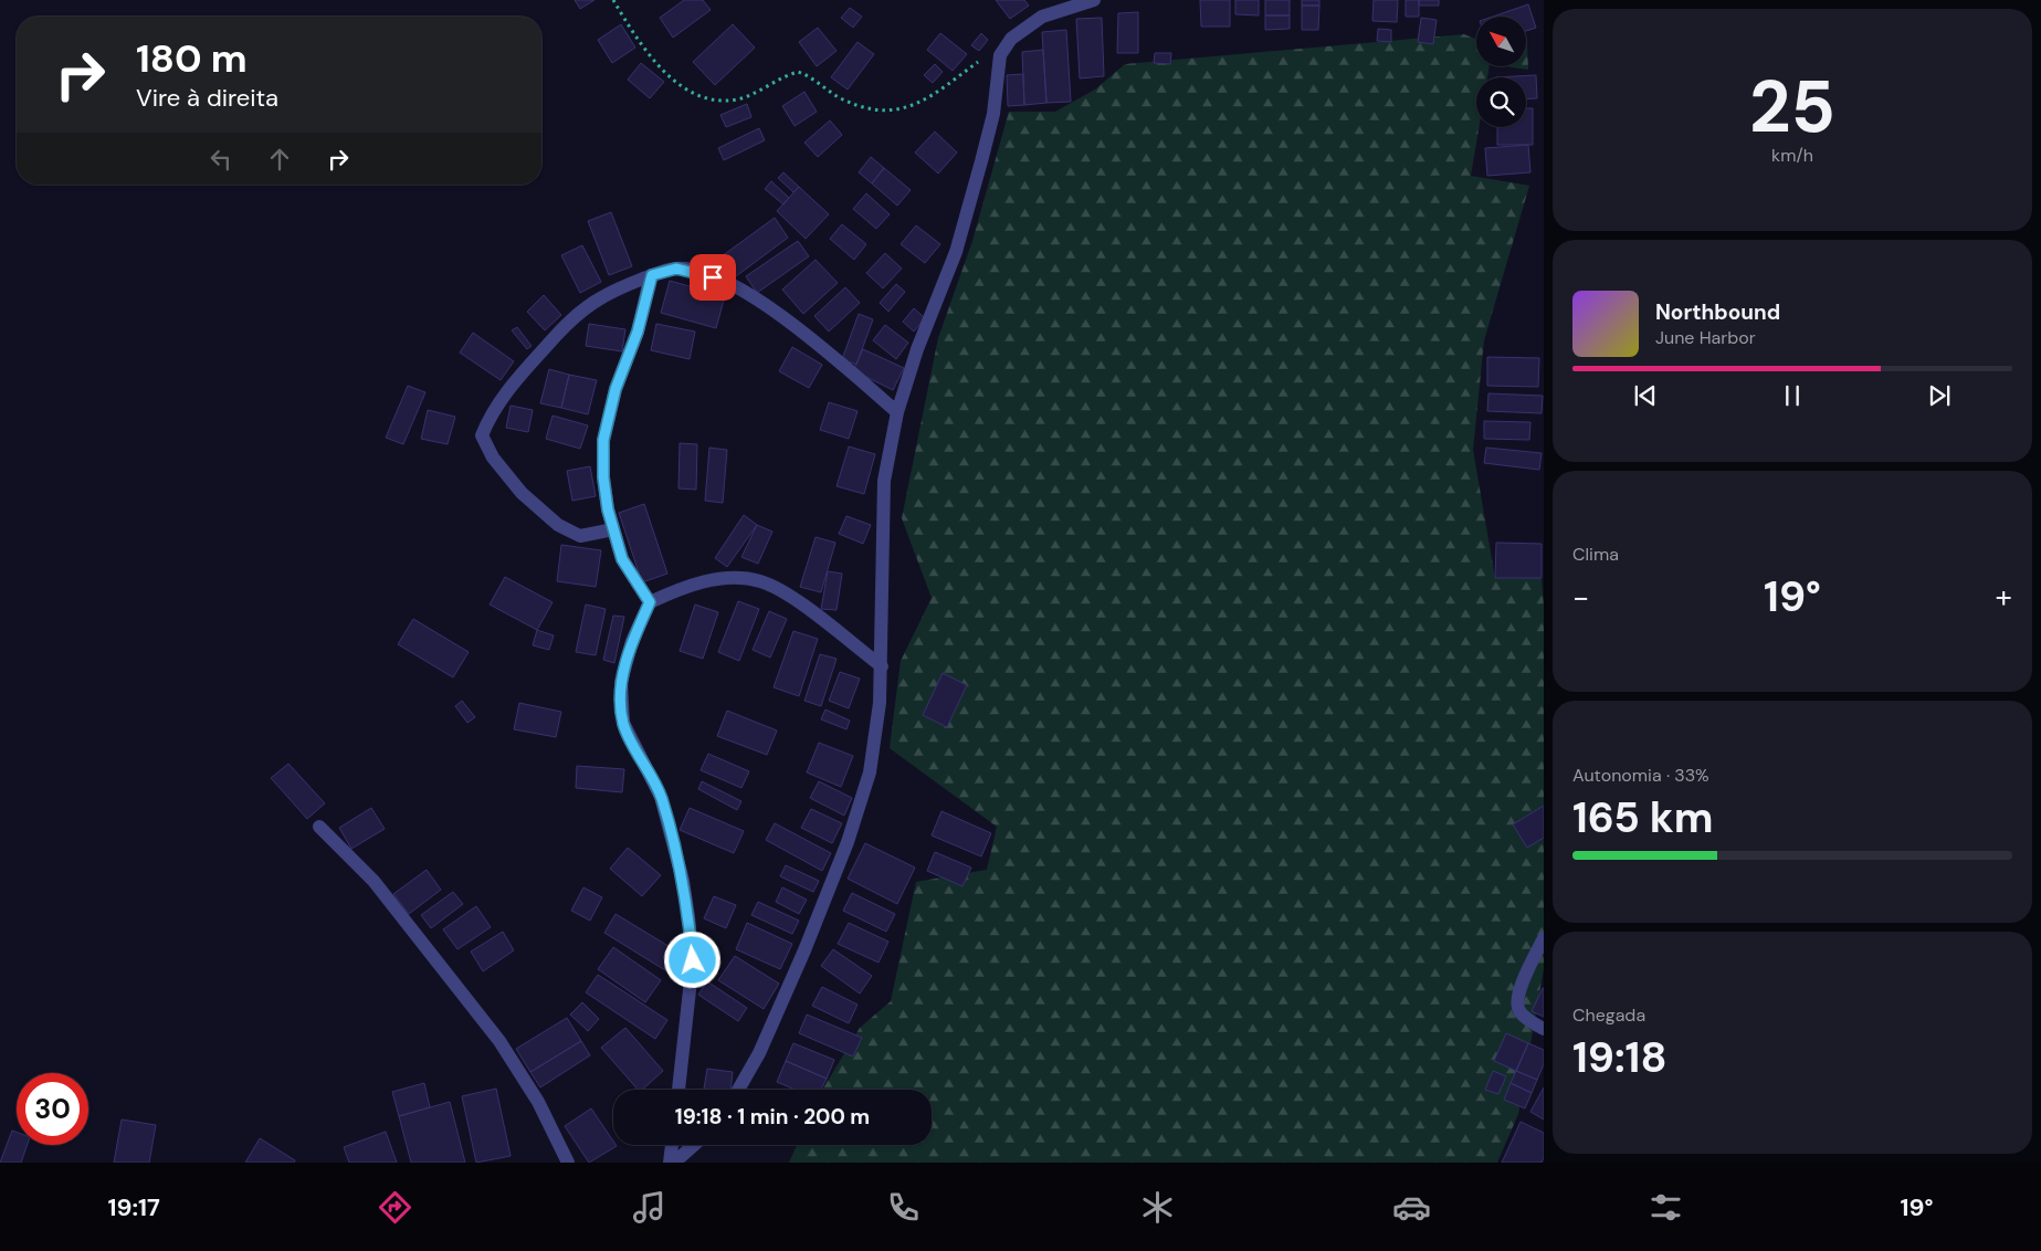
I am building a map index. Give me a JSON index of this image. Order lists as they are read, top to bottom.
{
  "north": "top left",
  "page": {
    "tile": [
      ["25", "km/h"],
      "Clima",
      ["Autonomia · 33%", "165 km"],
      ["Chegada", "19:18"]
    ],
    "turn": ["180 m", "Vire à direita"],
    "song": ["Northbound", "June Harbor"],
    "heat": ["−", "19°", "+"],
    "limit": "30",
    "trip": "19:18 · 1 min · 200 m",
    "tabs": ["19:17", "19°"]
  }
}
